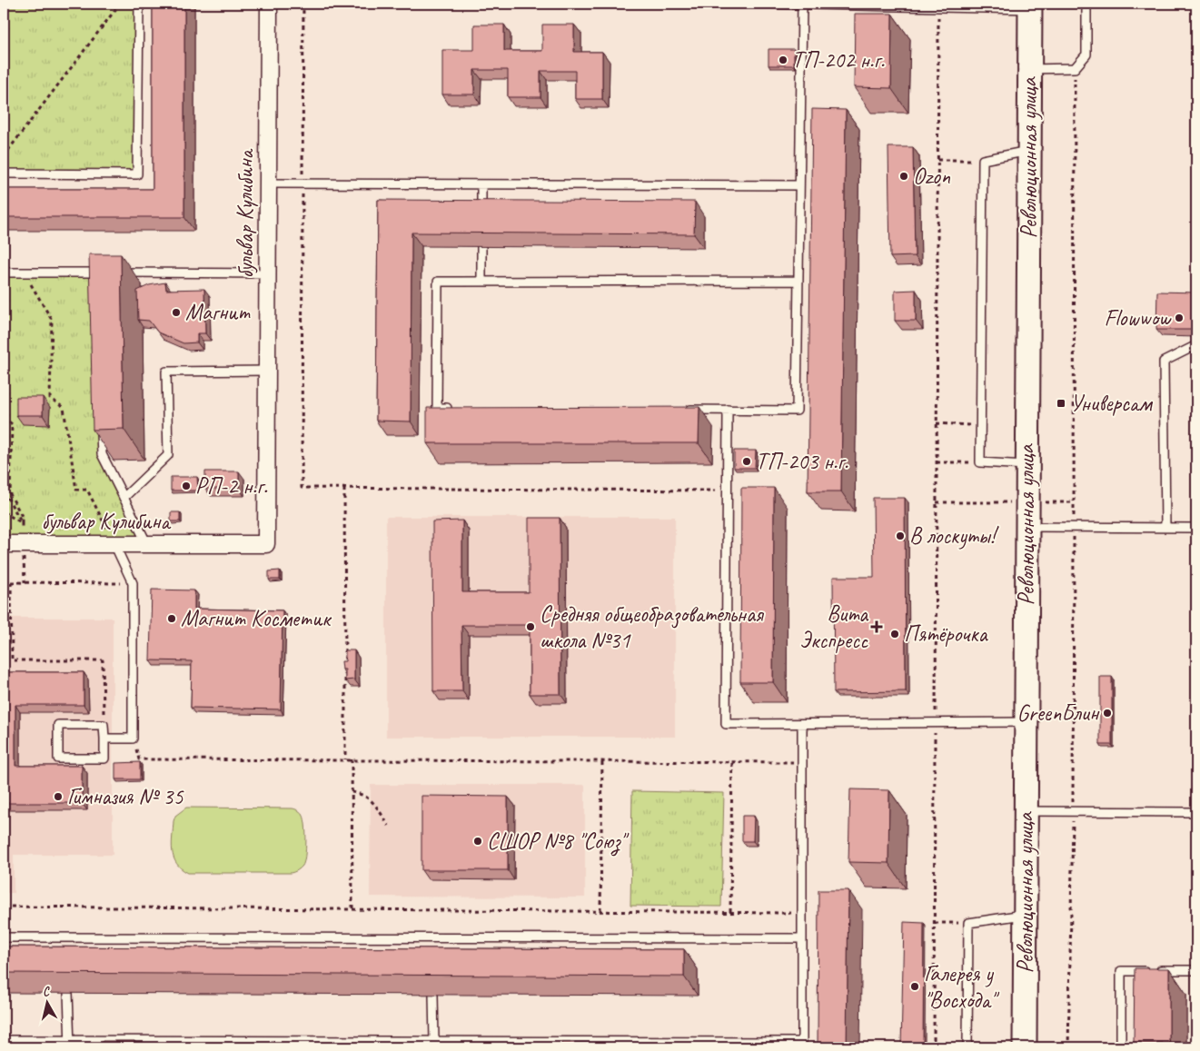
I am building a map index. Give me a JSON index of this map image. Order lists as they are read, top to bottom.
{
  "streets": {
    "main road": ["Революционная улица"],
    "street": ["бульвар Кулибина"]
  },
  "places": {
    "other": [
      "ТП-202 н.г.",
      "Ozon",
      "Магнит",
      "Flowwow",
      "ТП-203 н.г.",
      "РП-2 н.г.",
      "В лоскуты!",
      "Магнит Косметик",
      "Средняя общеобразовательная школа №31",
      "Пятёрочка",
      "GreenБлин",
      "Гимназия № 35",
      "СШОР №8 \"Союз\"",
      "Галерея у \"Восхода\""
    ],
    "transit": ["Универсам"],
    "health": ["Вита Экспресс"]
  },
  "north": "top"
}
